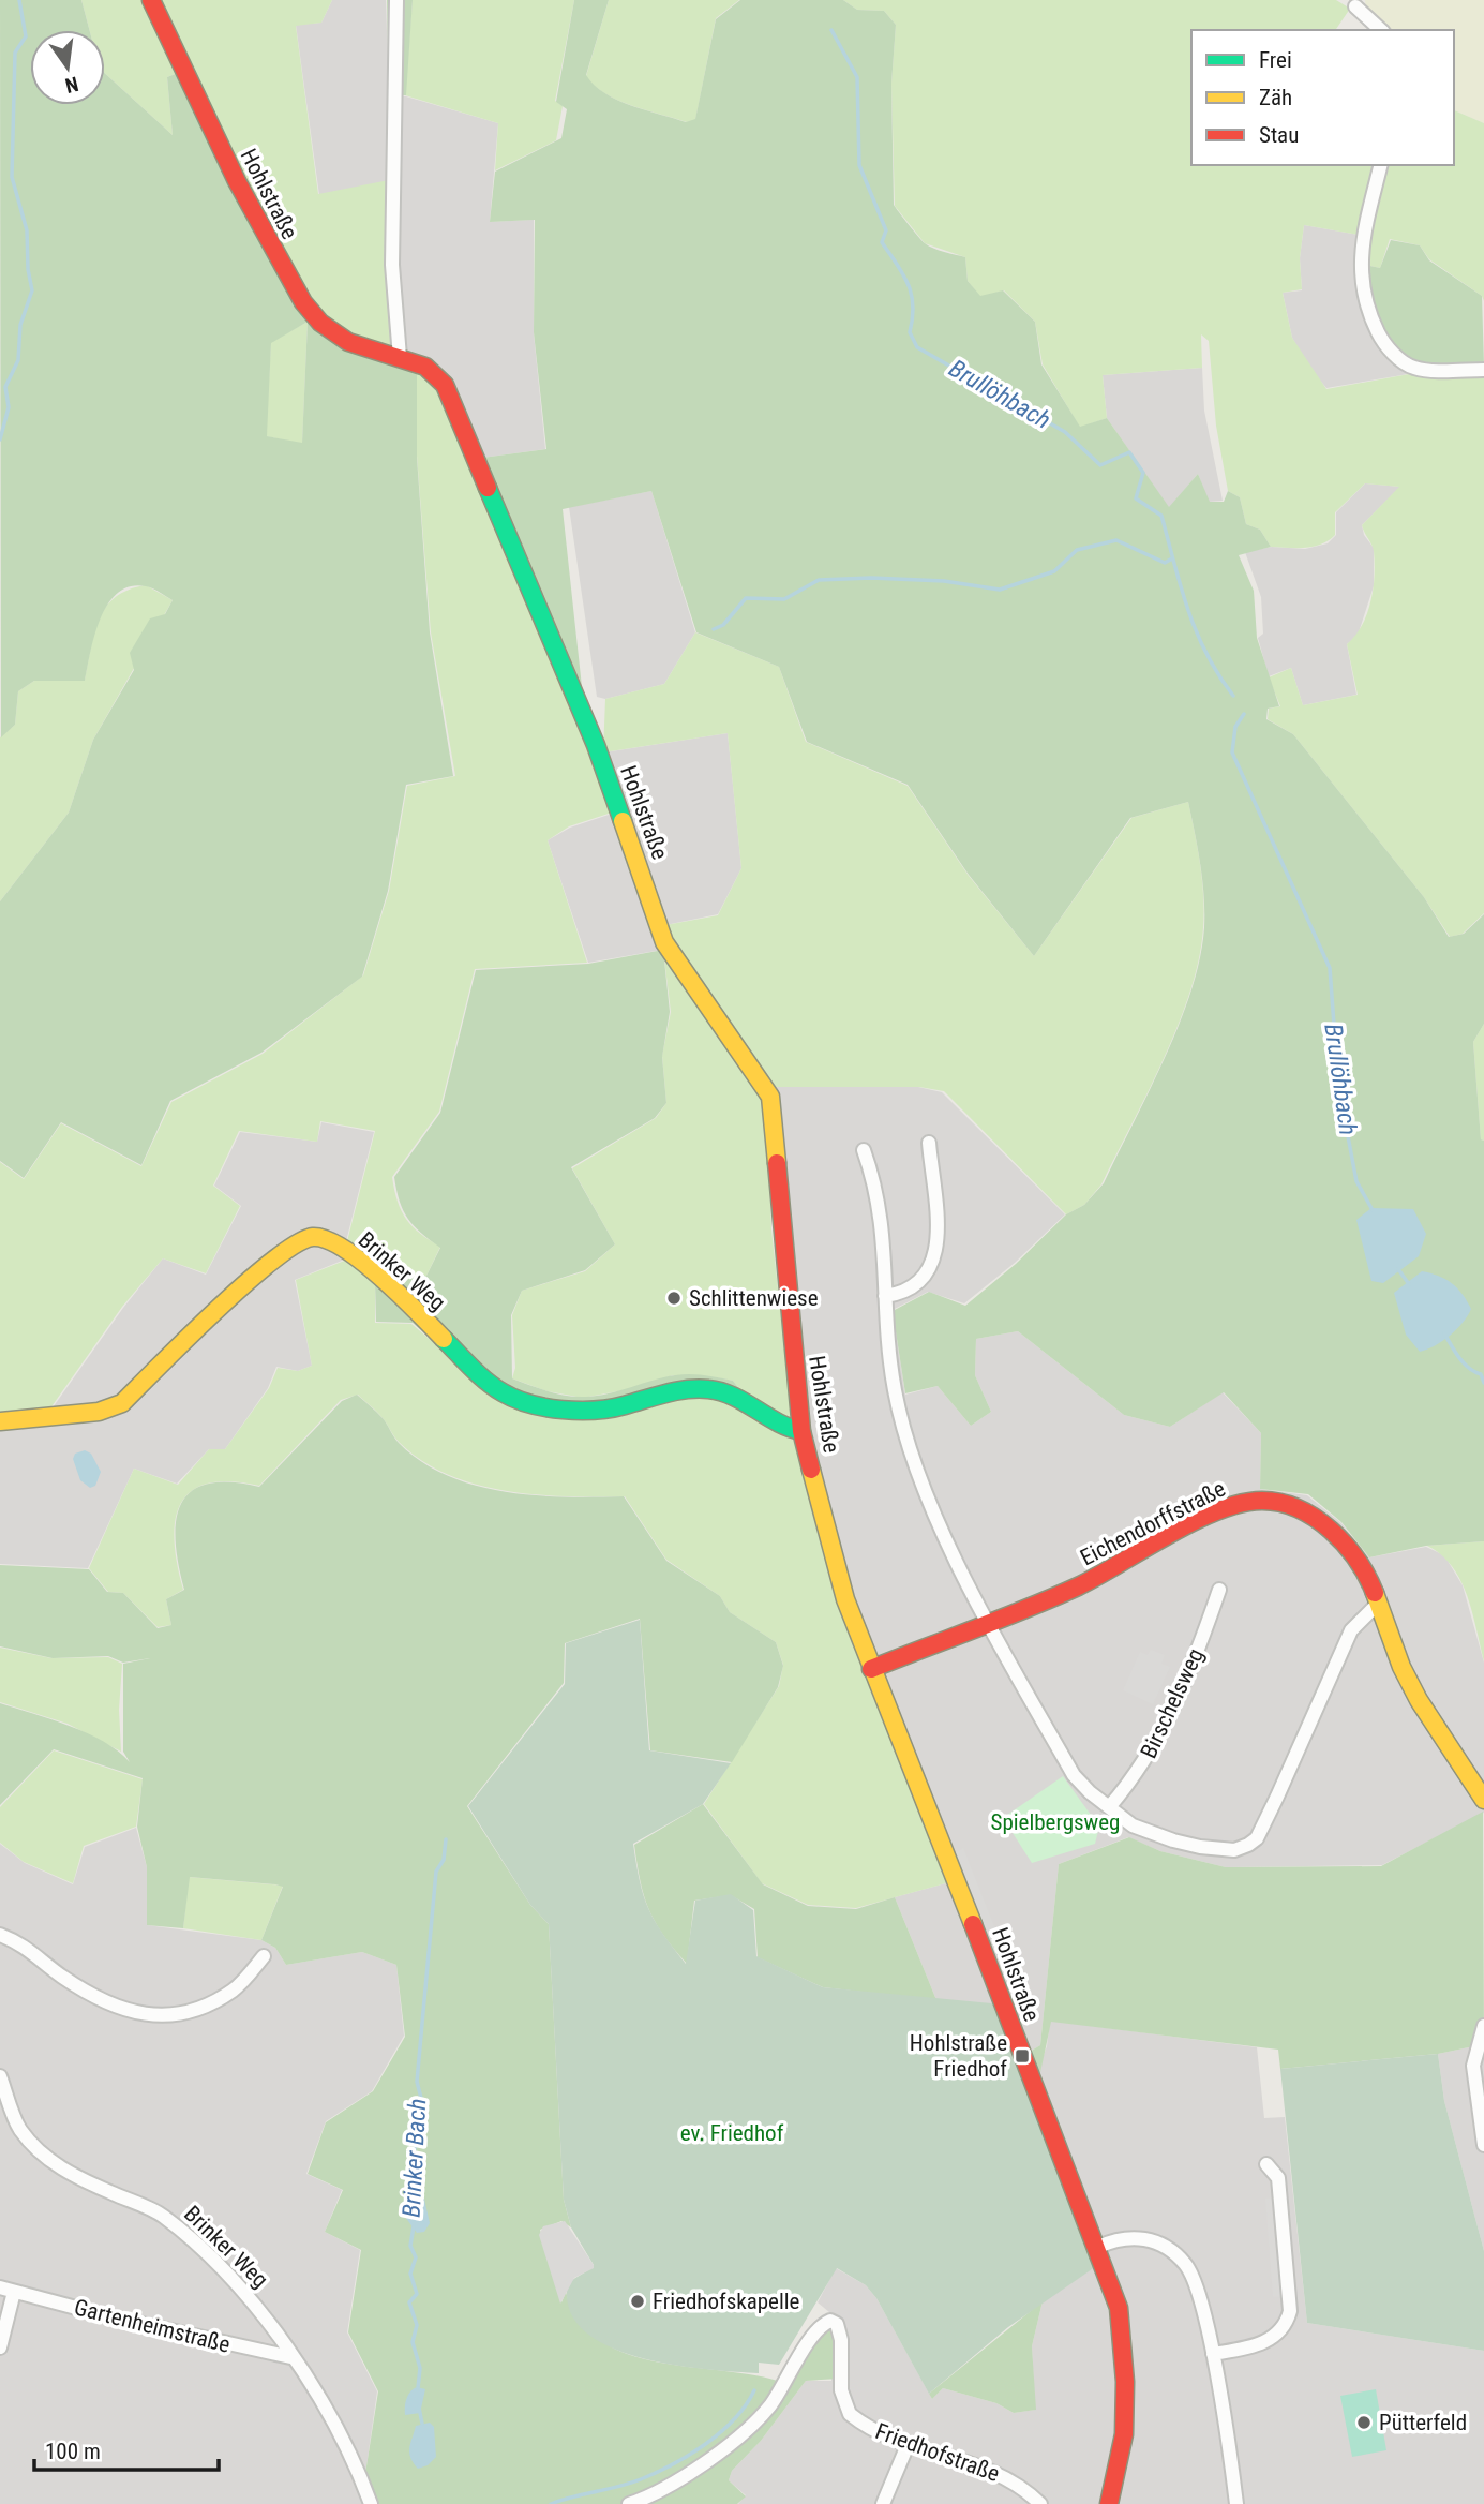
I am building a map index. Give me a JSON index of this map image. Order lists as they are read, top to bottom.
{
  "streets": {
    "street": [
      "Hohlstraße",
      "Brinker Weg",
      "Eichendorffstraße",
      "Birschelsweg",
      "Gartenheimstraße",
      "Friedhofstraße"
    ]
  },
  "crossings": [
    ["Hohlstraße", "Brinker Weg"],
    ["Hohlstraße", "Eichendorffstraße"],
    ["Brinker Weg", "Gartenheimstraße"]
  ],
  "water": ["Brullöhbach", "Brinker Bach"],
  "parks": ["Spielbergsweg", "ev. Friedhof"],
  "places": {
    "other": ["Schlittenwiese", "Friedhofskapelle", "Pütterfeld"],
    "transit": ["Hohlstraße Friedhof"]
  },
  "legend": ["Frei", "Zäh", "Stau"],
  "scale_bar": "100 m",
  "north": "bottom"
}
